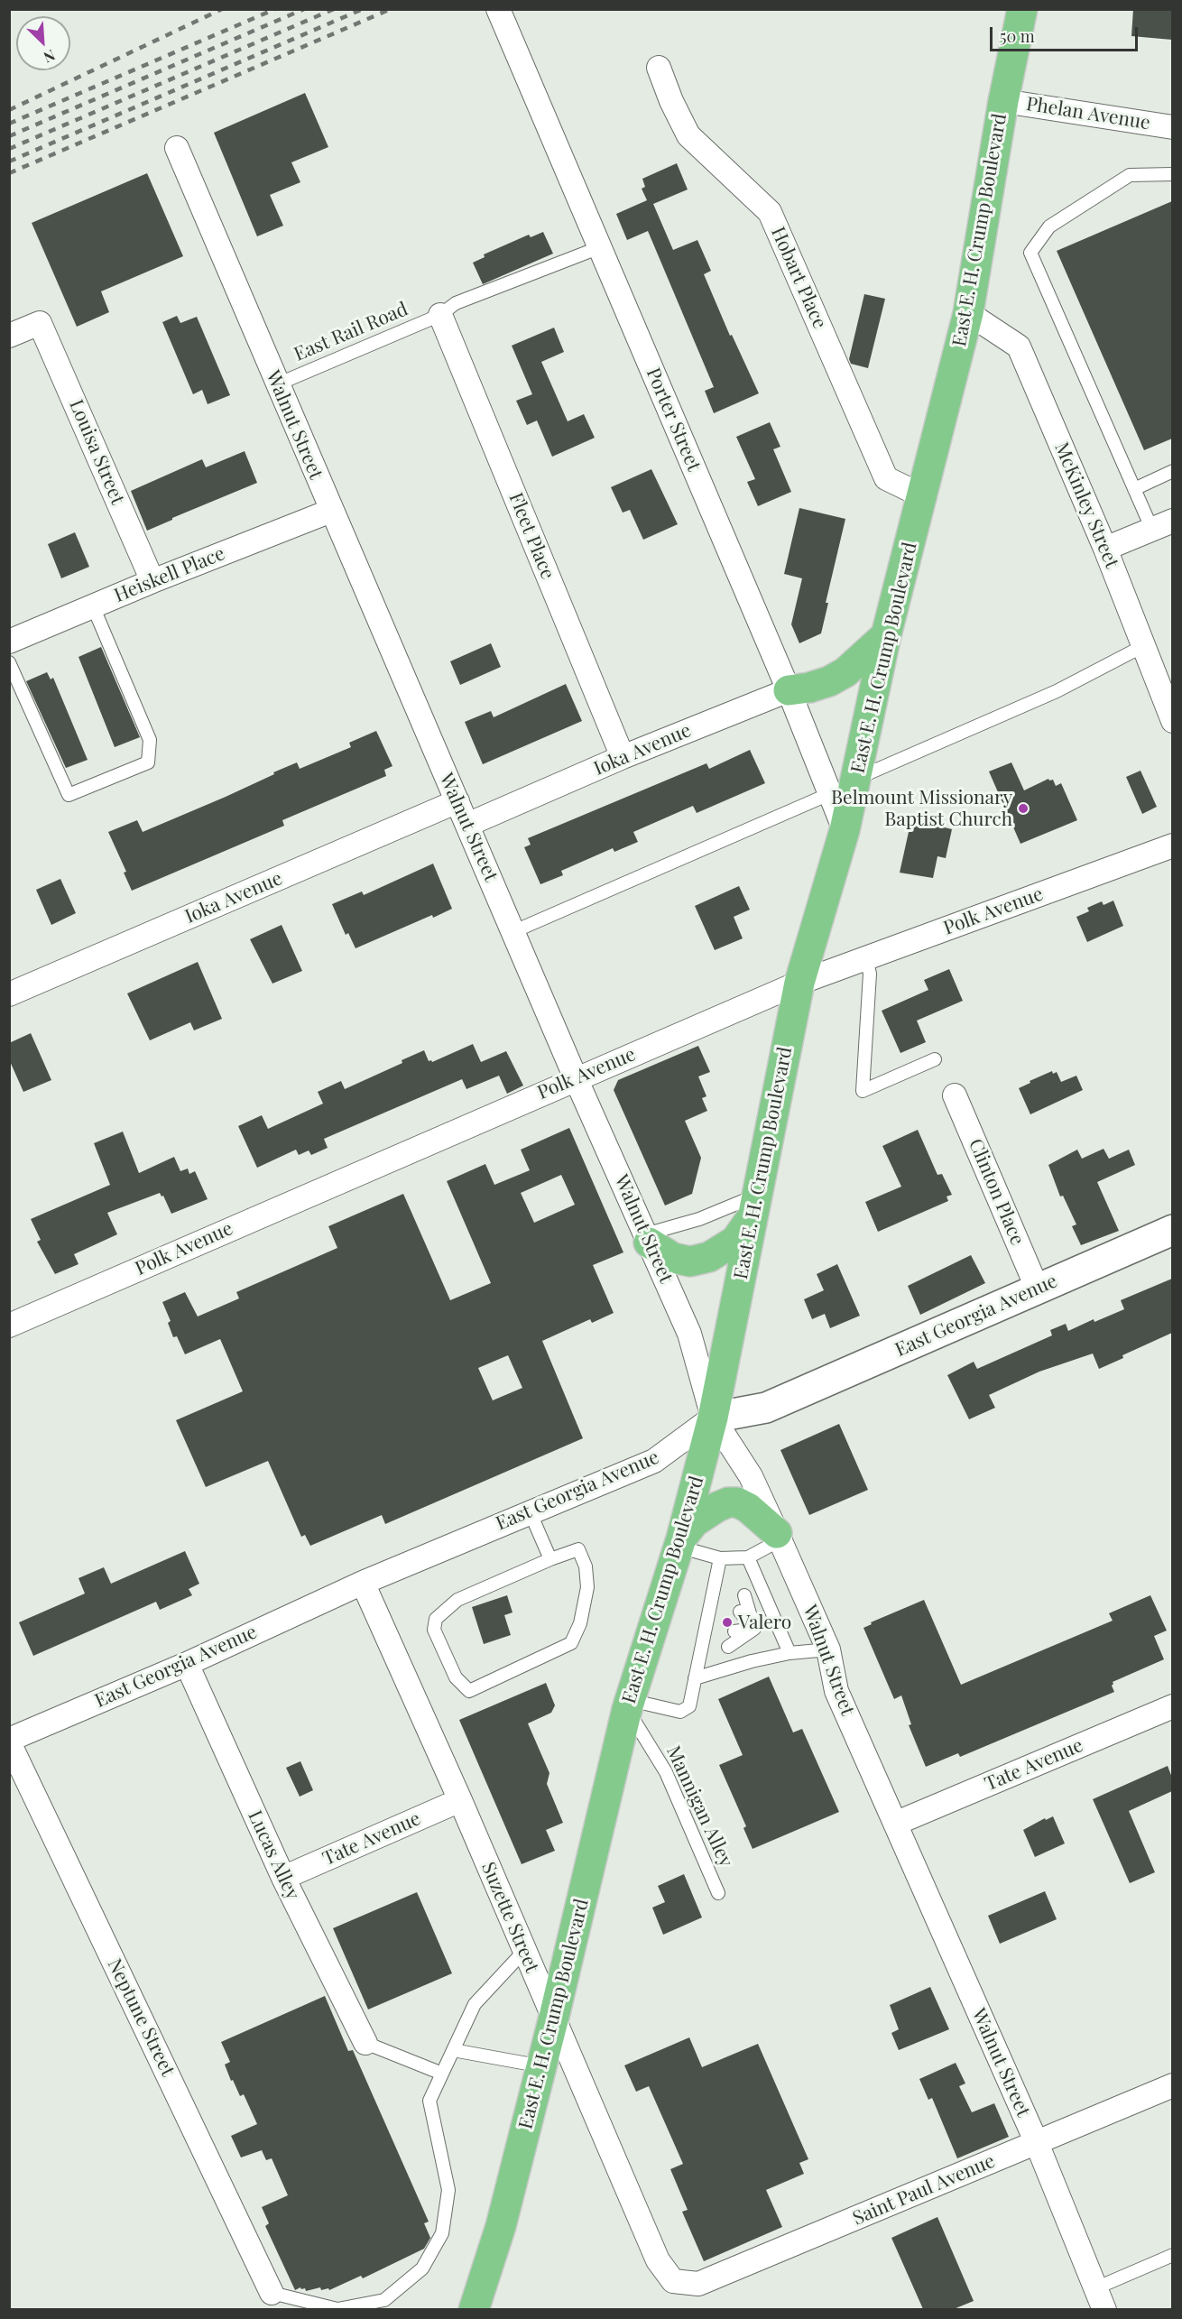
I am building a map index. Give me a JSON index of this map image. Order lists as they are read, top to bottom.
{
  "streets": {
    "main road": ["East E. H. Crump Boulevard"],
    "street": [
      "Phelan Avenue",
      "Hobart Place",
      "Porter Street",
      "Walnut Street",
      "Louisa Street",
      "McKinley Street",
      "Fleet Place",
      "Heiskell Place",
      "Ioka Avenue",
      "Polk Avenue",
      "Clinton Place",
      "East Georgia Avenue",
      "Tate Avenue",
      "Lucas Alley",
      "Suzette Street",
      "Neptune Street",
      "Saint Paul Avenue"
    ],
    "lane": ["East Rail Road", "Mannigan Alley"]
  },
  "crossings": [
    ["Phelan Avenue", "East E. H. Crump Boulevard"],
    ["East E. H. Crump Boulevard", "Hobart Place"],
    ["East E. H. Crump Boulevard", "Porter Street"],
    ["East E. H. Crump Boulevard", "Walnut Street"],
    ["East E. H. Crump Boulevard", "McKinley Street"],
    ["East E. H. Crump Boulevard", "Polk Avenue"],
    ["East E. H. Crump Boulevard", "East Georgia Avenue"],
    ["East E. H. Crump Boulevard", "Mannigan Alley"],
    ["East E. H. Crump Boulevard", "Suzette Street"],
    ["East Rail Road", "Porter Street"],
    ["East Rail Road", "Walnut Street"],
    ["East Rail Road", "Fleet Place"],
    ["Porter Street", "Ioka Avenue"],
    ["Walnut Street", "Heiskell Place"],
    ["Walnut Street", "Ioka Avenue"],
    ["Walnut Street", "Polk Avenue"],
    ["Walnut Street", "East Georgia Avenue"],
    ["Walnut Street", "Tate Avenue"],
    ["Walnut Street", "Saint Paul Avenue"],
    ["Louisa Street", "Heiskell Place"],
    ["Fleet Place", "Ioka Avenue"],
    ["Clinton Place", "East Georgia Avenue"],
    ["East Georgia Avenue", "Lucas Alley"],
    ["East Georgia Avenue", "Suzette Street"],
    ["East Georgia Avenue", "Neptune Street"],
    ["Tate Avenue", "Lucas Alley"],
    ["Tate Avenue", "Suzette Street"],
    ["Suzette Street", "Saint Paul Avenue"]
  ],
  "places": ["Belmount Missionary Baptist Church", "Valero"],
  "scale_bar": "50 m",
  "north": "bottom right"
}
